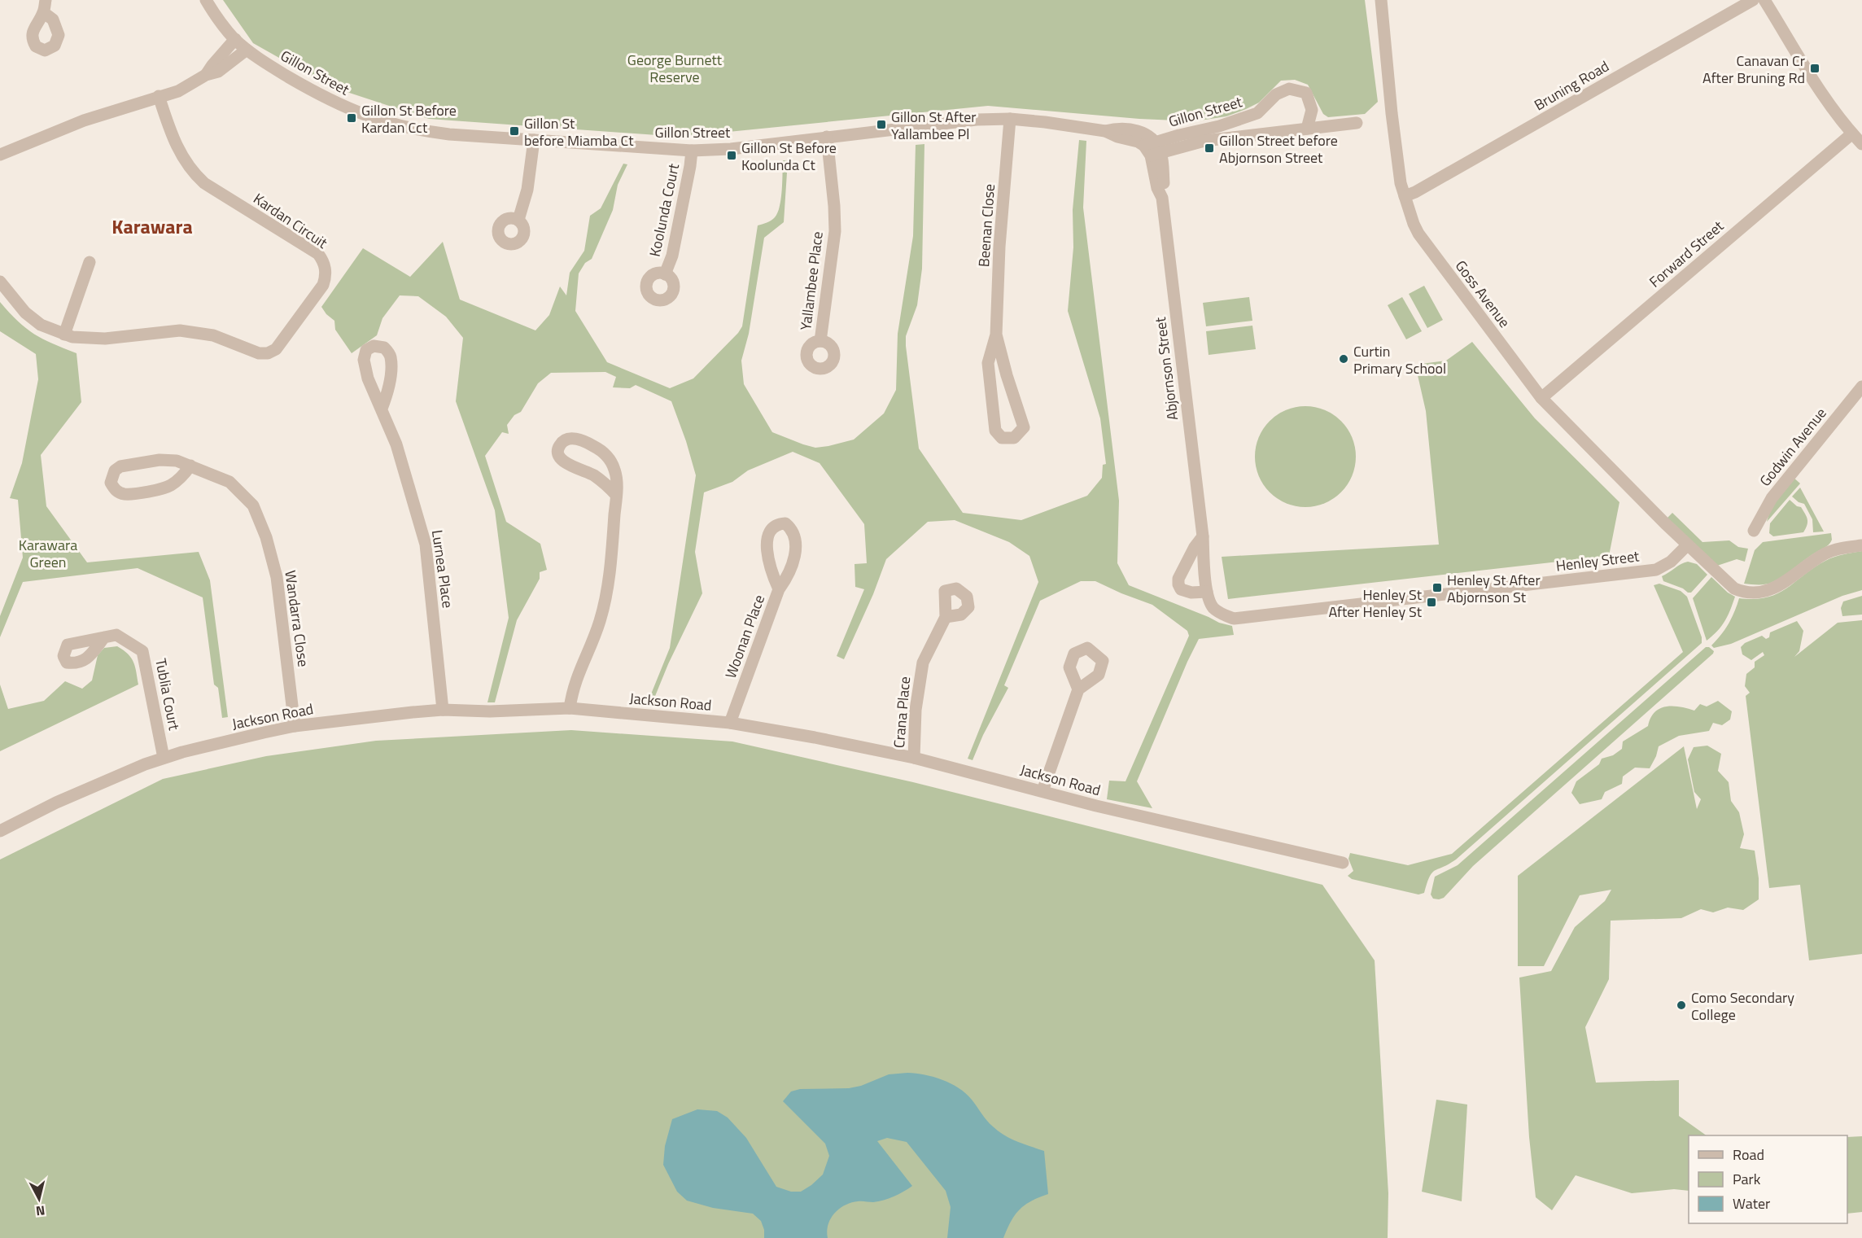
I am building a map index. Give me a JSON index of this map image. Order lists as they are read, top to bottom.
{
  "streets": {
    "street": [
      "Gillon Street",
      "Bruning Road",
      "Koolunda Court",
      "Kardan Circuit",
      "Beenan Close",
      "Forward Street",
      "Yallambee Place",
      "Goss Avenue",
      "Abjornson Street",
      "Godwin Avenue",
      "Henley Street",
      "Lurnea Place",
      "Wandarra Close",
      "Woonan Place",
      "Tublia Court",
      "Jackson Road",
      "Crana Place"
    ]
  },
  "crossings": [
    ["Gillon Street", "Koolunda Court"],
    ["Gillon Street", "Beenan Close"],
    ["Gillon Street", "Yallambee Place"],
    ["Gillon Street", "Abjornson Street"],
    ["Bruning Road", "Goss Avenue"],
    ["Forward Street", "Goss Avenue"],
    ["Goss Avenue", "Henley Street"],
    ["Abjornson Street", "Henley Street"],
    ["Lurnea Place", "Jackson Road"],
    ["Wandarra Close", "Jackson Road"],
    ["Woonan Place", "Jackson Road"],
    ["Tublia Court", "Jackson Road"],
    ["Jackson Road", "Crana Place"]
  ],
  "districts": ["Karawara"],
  "parks": ["George Burnett Reserve", "Karawara Green"],
  "places": {
    "transit": [
      "Canavan Cr After Bruning Rd",
      "Gillon St Before Kardan Cct",
      "Gillon St After Yallambee Pl",
      "Gillon St before Miamba Ct",
      "Gillon Street before Abjornson Street",
      "Gillon St Before Koolunda Ct",
      "Henley St After Abjornson St",
      "Henley St After Henley St"
    ],
    "other": ["Curtin Primary School", "Como Secondary College"]
  },
  "legend": ["Road", "Park", "Water"],
  "north": "bottom"
}
